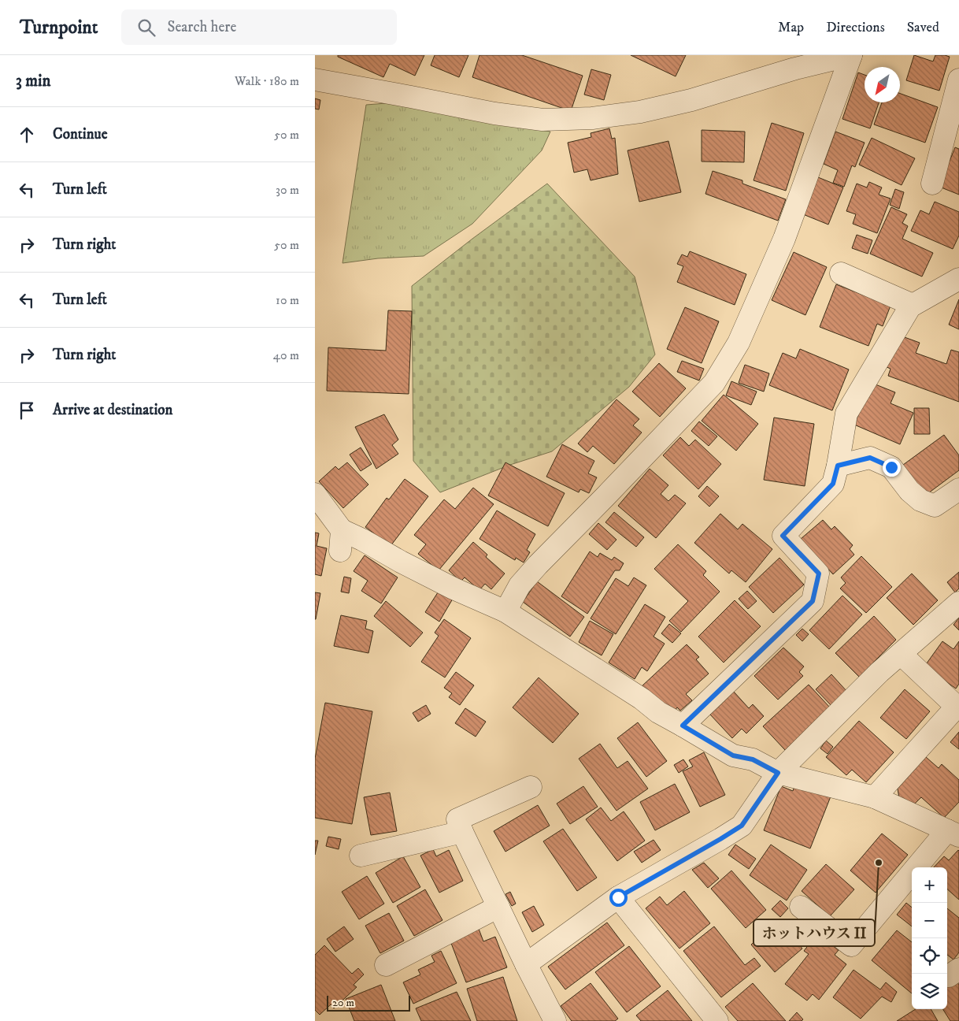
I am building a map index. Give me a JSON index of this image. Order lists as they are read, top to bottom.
{
  "places": ["ホットハウス II"],
  "scale_bar": "20 m",
  "north": "bottom left",
  "page": {
    "header": "Turnpoint",
    "search": "Search here",
    "nav": ["Map", "Directions", "Saved"],
    "heading": ["3 min", "Walk · 180 m"],
    "list": [
      ["Continue", "50 m"],
      ["Turn left", "30 m"],
      ["Turn right", "50 m"],
      ["Turn left", "10 m"],
      ["Turn right", "40 m"],
      "Arrive at destination"
    ],
    "map_buttons": ["+", "−"],
    "scale": "20 m"
  }
}
